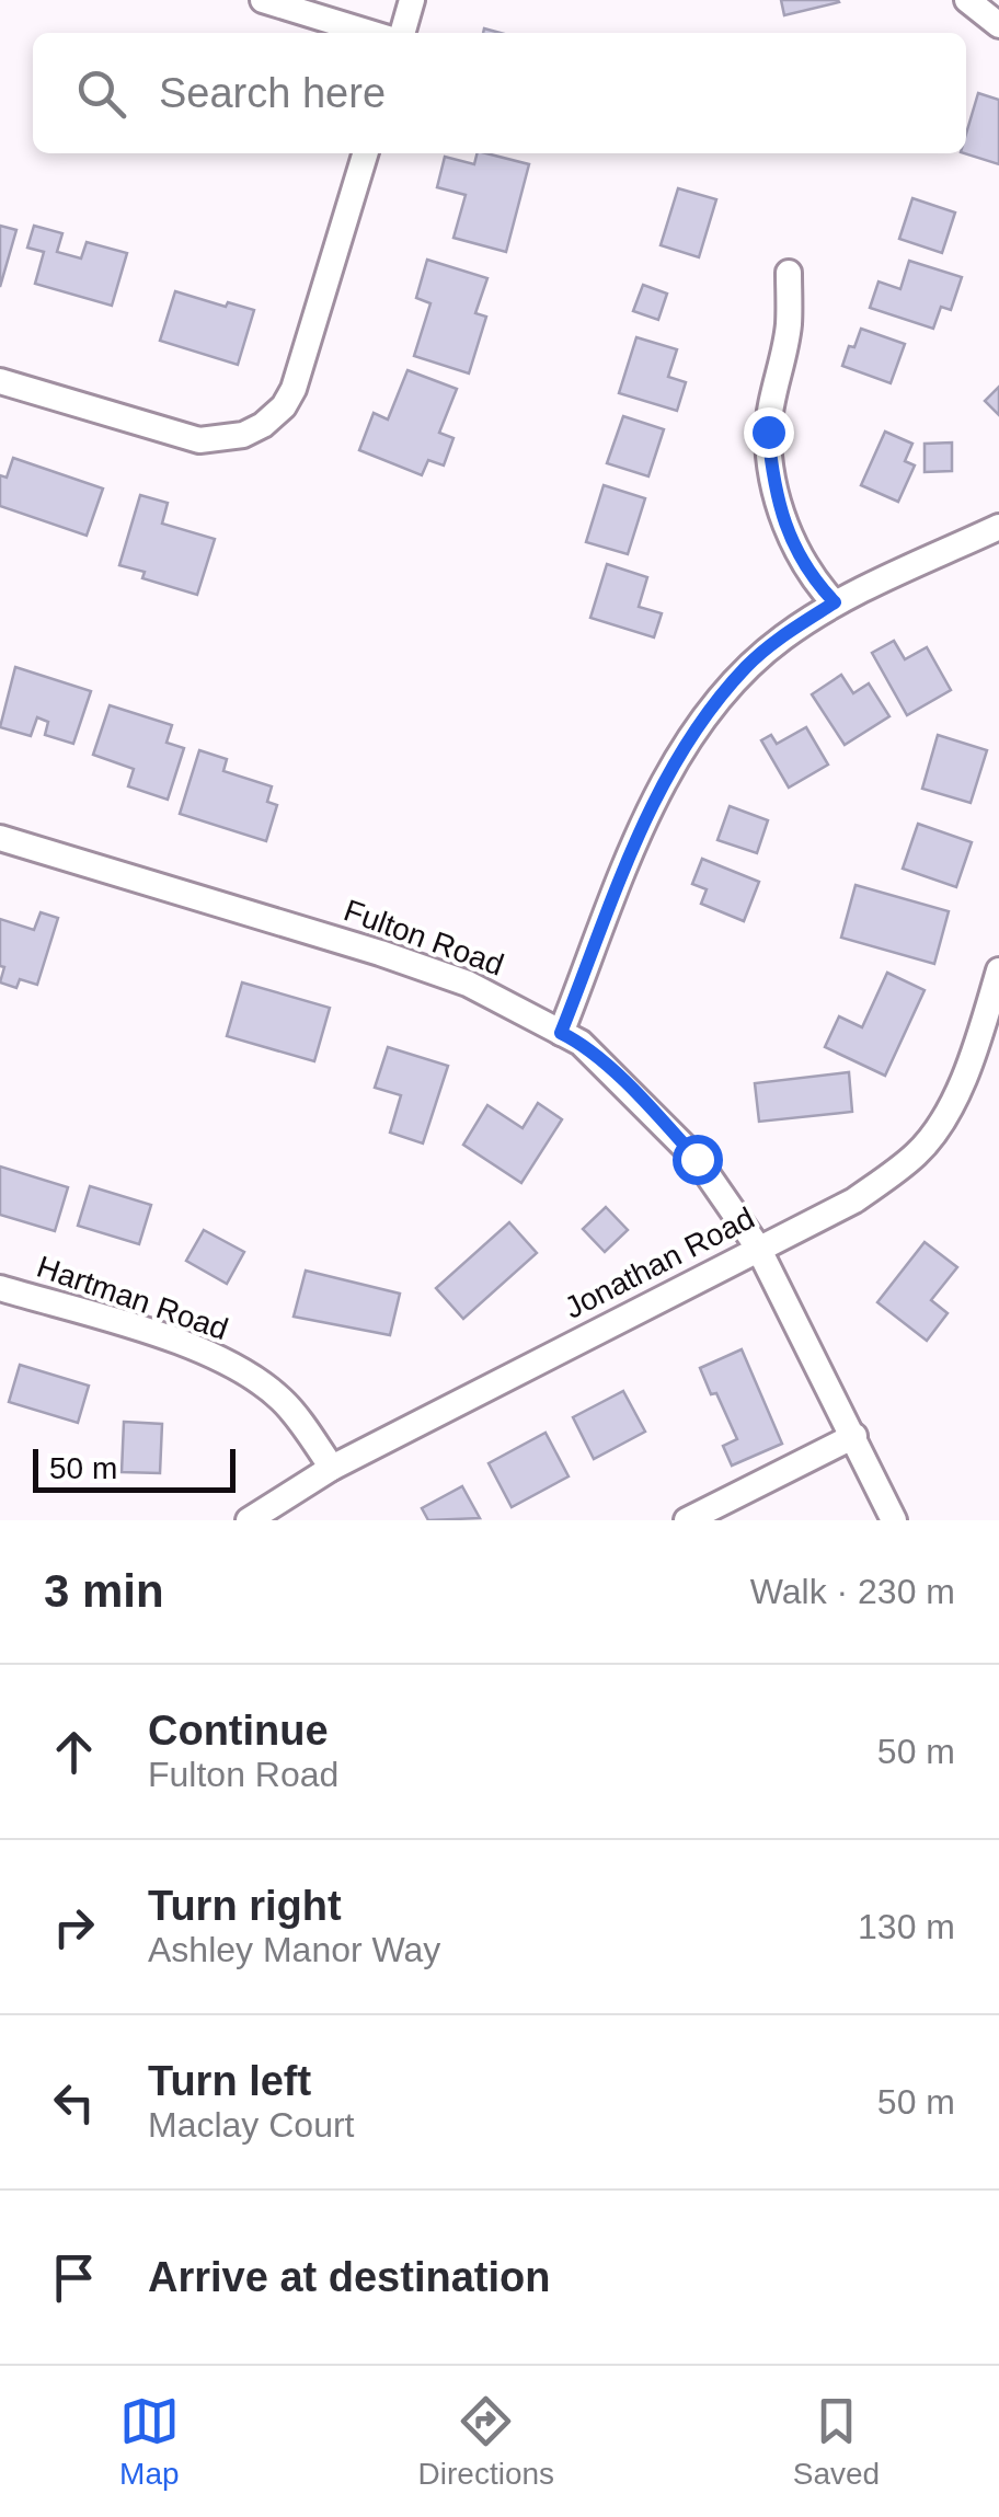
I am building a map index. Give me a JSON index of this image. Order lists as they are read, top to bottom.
{
  "streets": {
    "street": ["Fulton Road", "Jonathan Road", "Hartman Road"]
  },
  "crossings": [
    ["Fulton Road", "Jonathan Road"],
    ["Jonathan Road", "Hartman Road"]
  ],
  "scale_bar": "50 m",
  "page": {
    "search": "Search here",
    "scale": "50 m",
    "heading": ["3 min", "Walk · 230 m"],
    "list": [
      ["Continue", "Fulton Road", "50 m"],
      ["Turn right", "Ashley Manor Way", "130 m"],
      ["Turn left", "Maclay Court", "50 m"],
      "Arrive at destination"
    ],
    "nav": ["Map", "Directions", "Saved"]
  }
}
